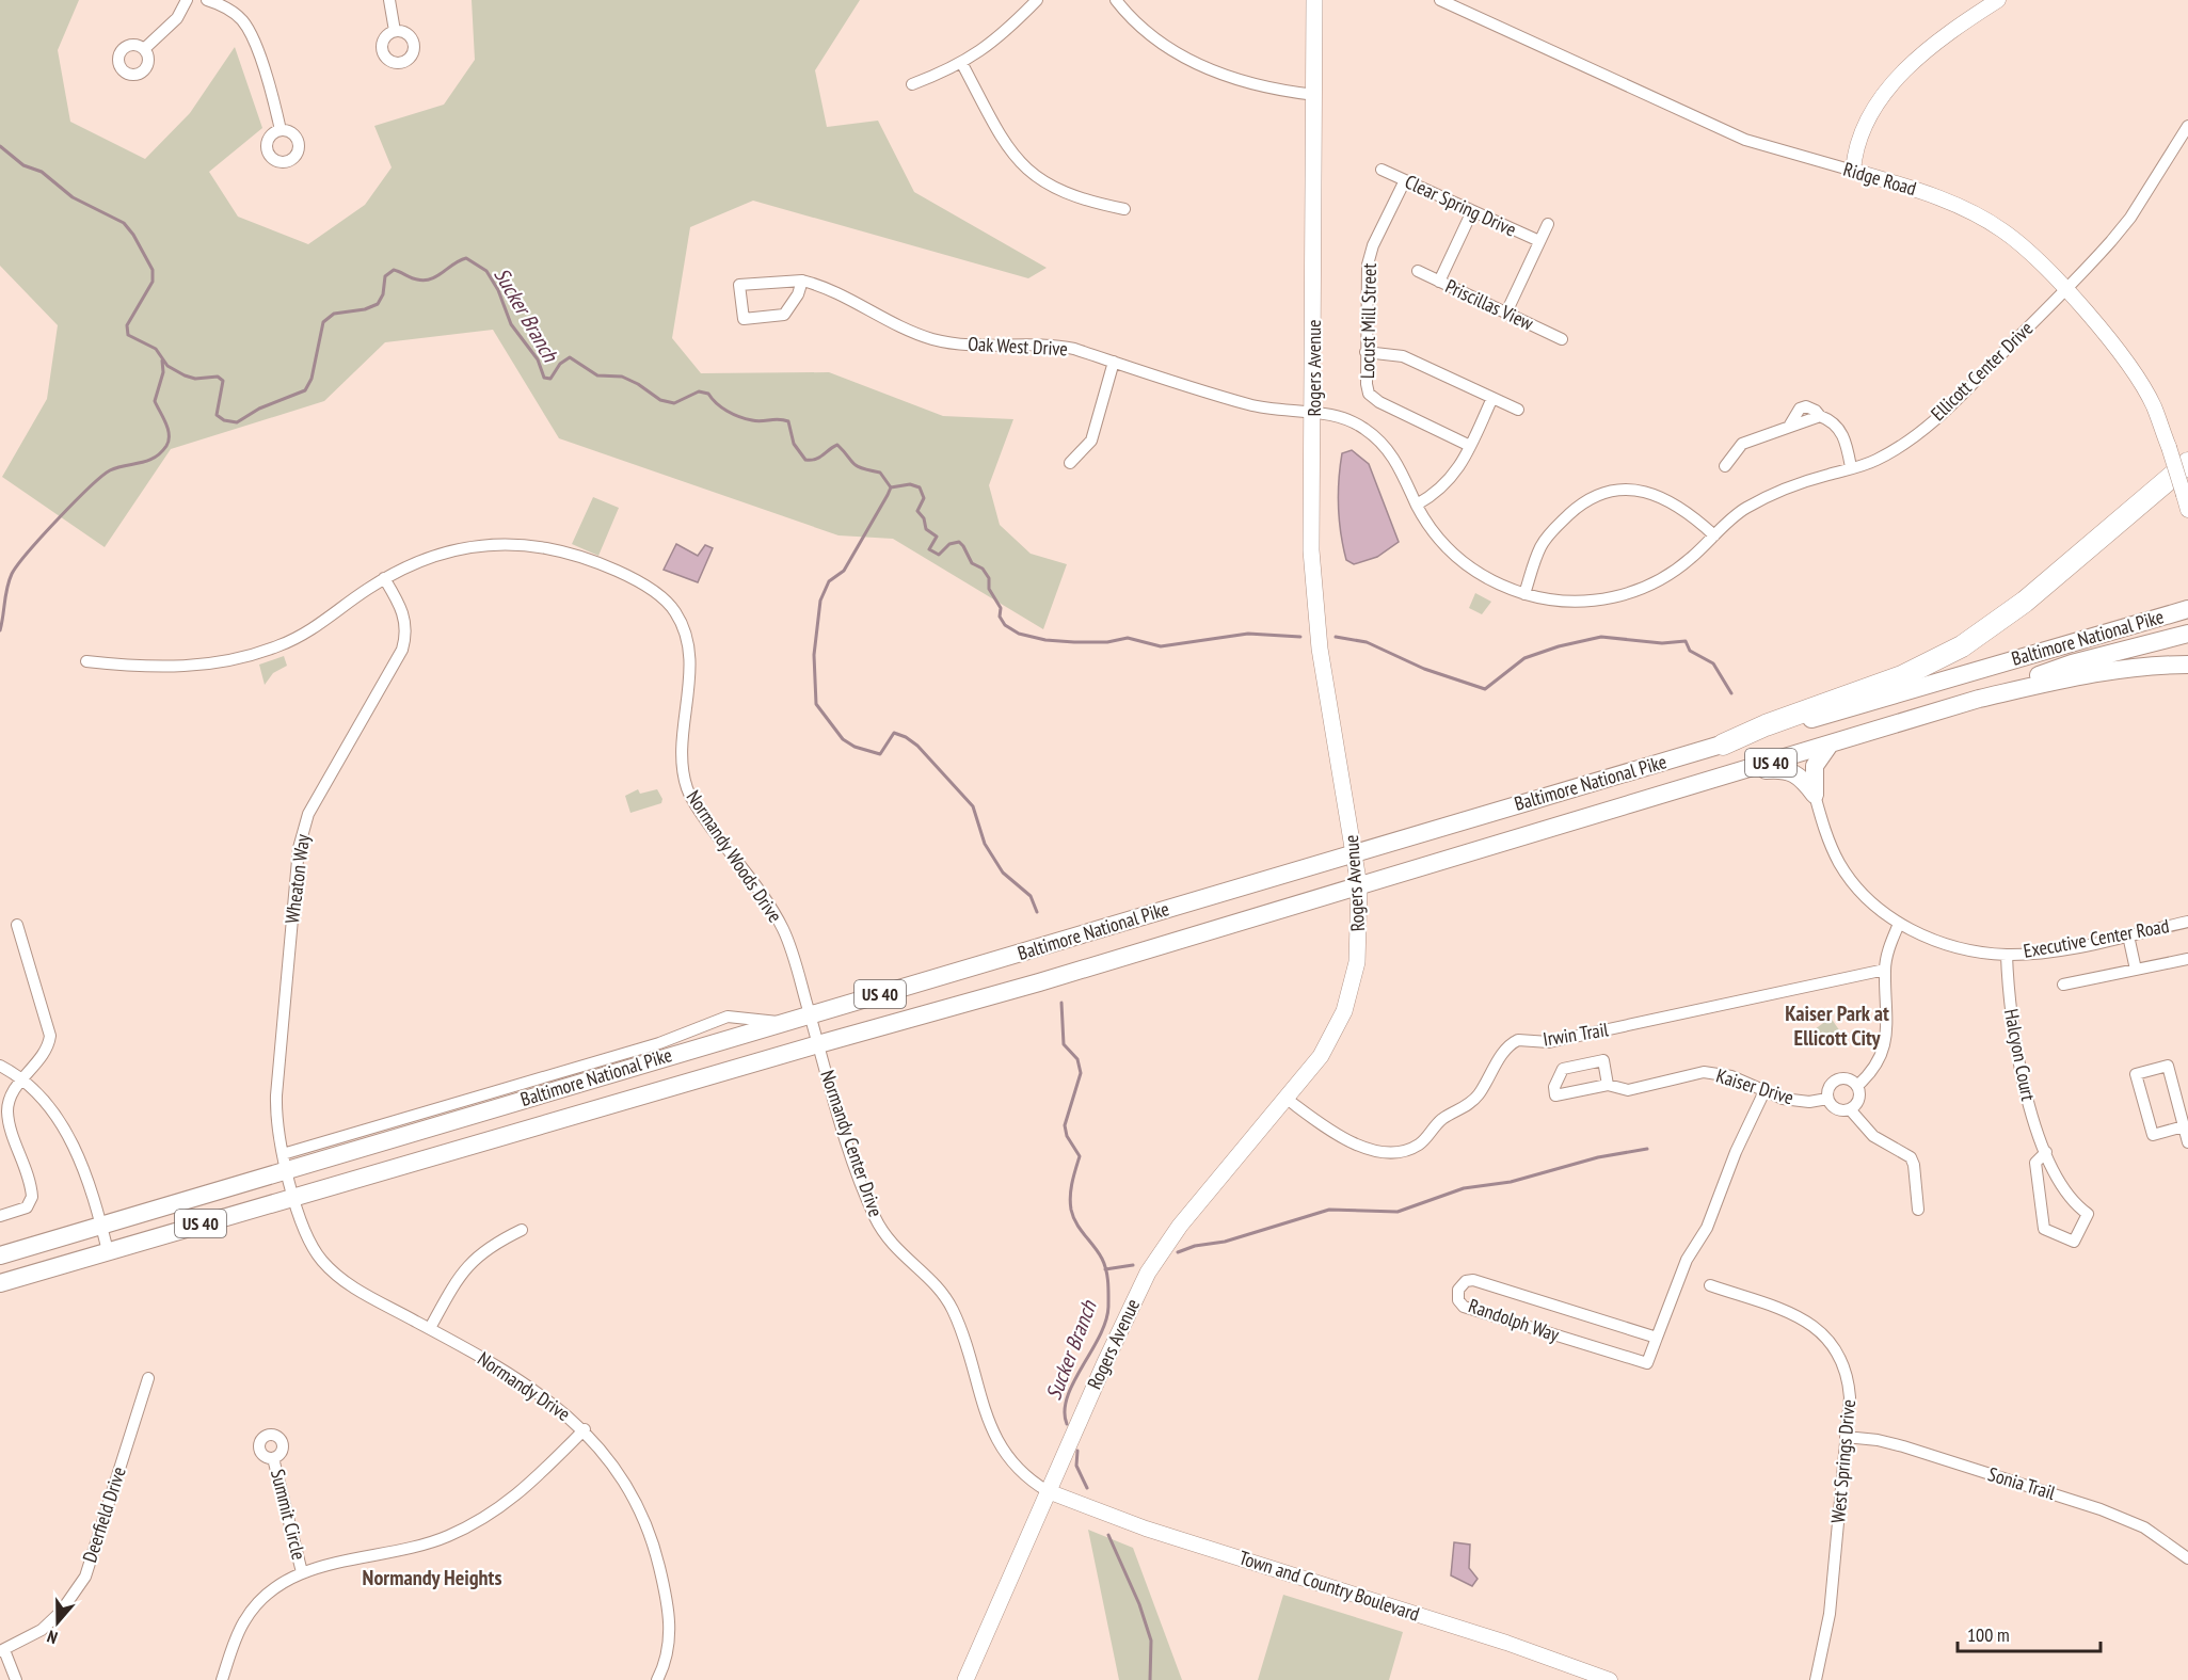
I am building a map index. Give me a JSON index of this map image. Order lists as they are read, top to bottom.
{
  "streets": {
    "main road": ["Rogers Avenue", "Baltimore National Pike", "US 40"],
    "street": [
      "Ridge Road",
      "Clear Spring Drive",
      "Priscillas View",
      "Locust Mill Street",
      "Oak West Drive",
      "Ellicott Center Drive",
      "Normandy Woods Drive",
      "Wheaton Way",
      "Executive Center Road",
      "Irwin Trail",
      "Halcyon Court",
      "Kaiser Drive",
      "Normandy Center Drive",
      "Randolph Way",
      "Normandy Drive",
      "West Springs Drive",
      "Sonia Trail",
      "Deerfield Drive",
      "Summit Circle",
      "Town and Country Boulevard"
    ]
  },
  "crossings": [
    ["Ridge Road", "Ellicott Center Drive"],
    ["Clear Spring Drive", "Locust Mill Street"],
    ["Oak West Drive", "Rogers Avenue"],
    ["Oak West Drive", "Ellicott Center Drive"],
    ["Rogers Avenue", "Ellicott Center Drive"],
    ["Rogers Avenue", "Baltimore National Pike"],
    ["Rogers Avenue", "Irwin Trail"],
    ["Rogers Avenue", "Normandy Center Drive"],
    ["Rogers Avenue", "Town and Country Boulevard"],
    ["Baltimore National Pike", "Normandy Woods Drive"],
    ["Baltimore National Pike", "Wheaton Way"],
    ["Baltimore National Pike", "Normandy Center Drive"],
    ["Baltimore National Pike", "Normandy Drive"],
    ["Normandy Woods Drive", "Wheaton Way"],
    ["Normandy Woods Drive", "Normandy Center Drive"],
    ["Wheaton Way", "Normandy Drive"],
    ["Executive Center Road", "Halcyon Court"],
    ["Kaiser Drive", "Randolph Way"],
    ["Normandy Center Drive", "Town and Country Boulevard"],
    ["West Springs Drive", "Sonia Trail"]
  ],
  "districts": ["Kaiser Park at Ellicott City", "Normandy Heights"],
  "water": ["Sucker Branch"],
  "scale_bar": "100 m",
  "north": "bottom"
}
